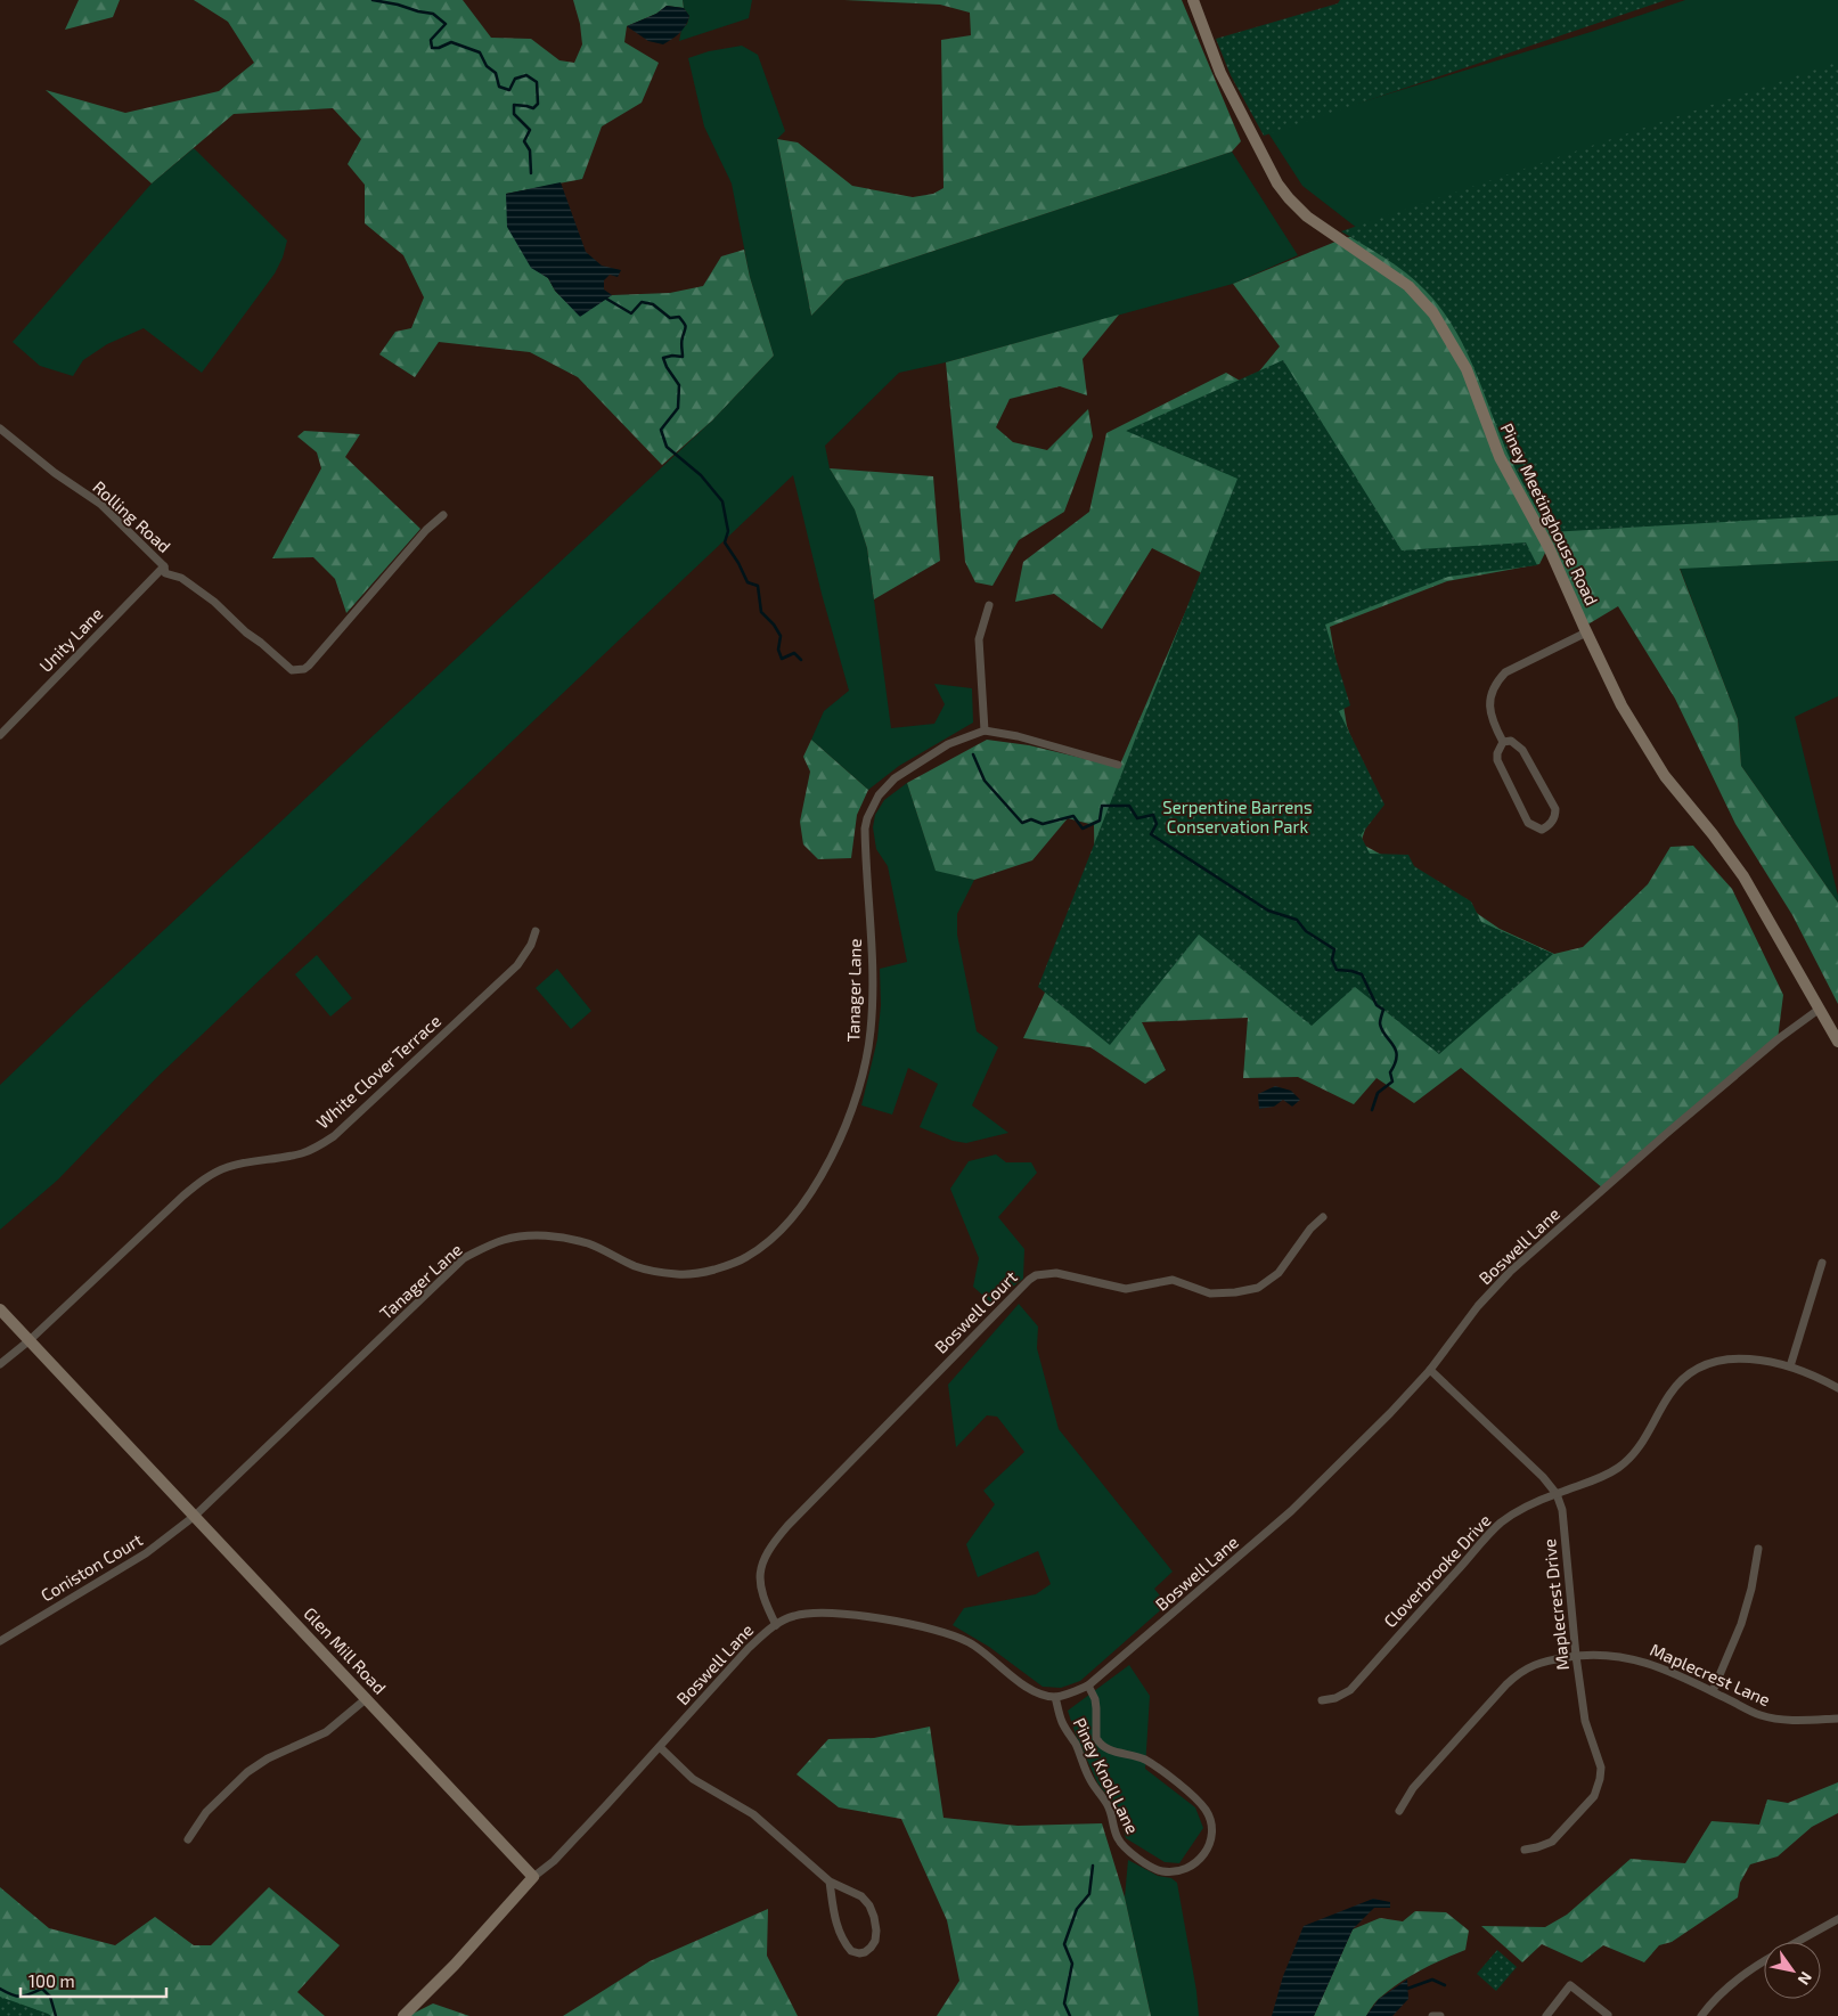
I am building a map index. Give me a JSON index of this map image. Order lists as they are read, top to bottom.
{
  "streets": {
    "main road": ["Piney Meetinghouse Road", "Glen Mill Road"],
    "street": [
      "Rolling Road",
      "Unity Lane",
      "Tanager Lane",
      "White Clover Terrace",
      "Boswell Lane",
      "Boswell Court",
      "Coniston Court",
      "Cloverbrooke Drive",
      "Maplecrest Drive",
      "Maplecrest Lane",
      "Piney Knoll Lane"
    ]
  },
  "crossings": [
    ["Piney Meetinghouse Road", "Boswell Lane"],
    ["Rolling Road", "Unity Lane"],
    ["Tanager Lane", "Coniston Court"],
    ["Tanager Lane", "Glen Mill Road"],
    ["White Clover Terrace", "Glen Mill Road"],
    ["Boswell Lane", "Boswell Court"],
    ["Boswell Lane", "Maplecrest Drive"],
    ["Boswell Lane", "Glen Mill Road"],
    ["Boswell Lane", "Piney Knoll Lane"],
    ["Coniston Court", "Glen Mill Road"],
    ["Cloverbrooke Drive", "Maplecrest Drive"],
    ["Maplecrest Drive", "Maplecrest Lane"]
  ],
  "parks": ["Serpentine Barrens Conservation Park"],
  "scale_bar": "100 m",
  "north": "bottom right"
}
